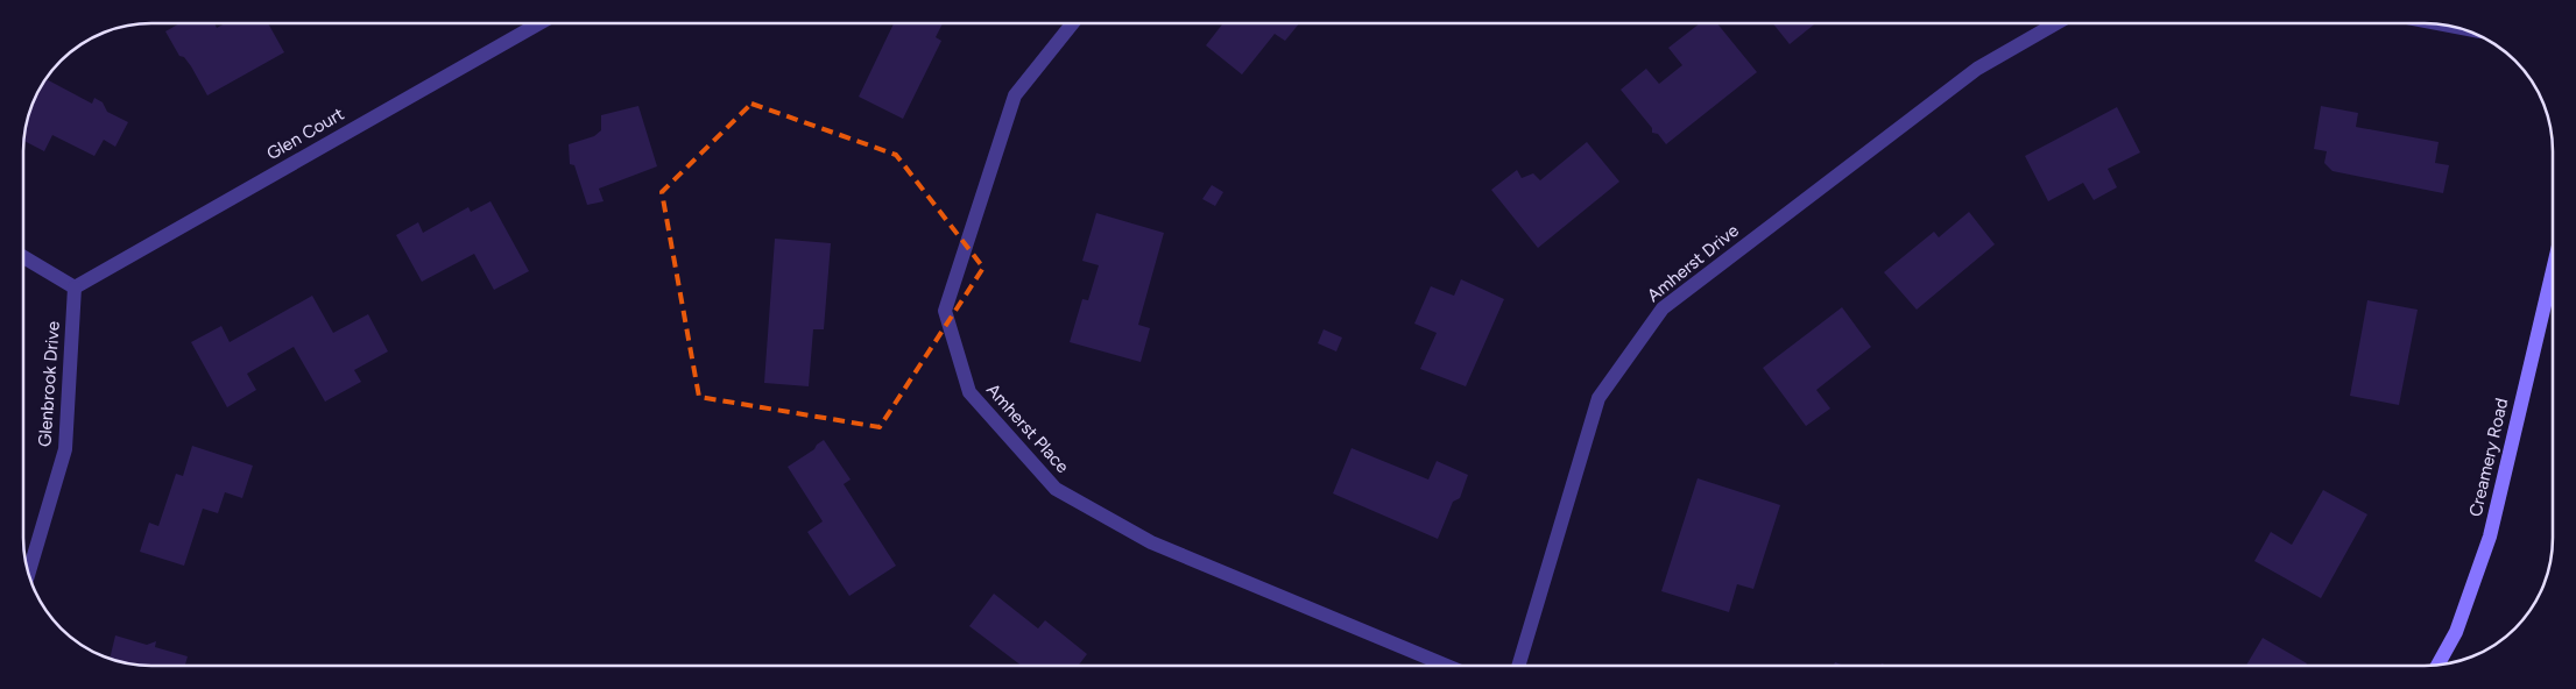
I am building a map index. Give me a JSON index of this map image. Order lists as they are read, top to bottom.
{
  "streets": {
    "street": [
      "Glen Court",
      "Amherst Drive",
      "Glenbrook Drive",
      "Amherst Place",
      "Creamery Road"
    ]
  },
  "crossings": [
    ["Glen Court", "Glenbrook Drive"]
  ]
}
